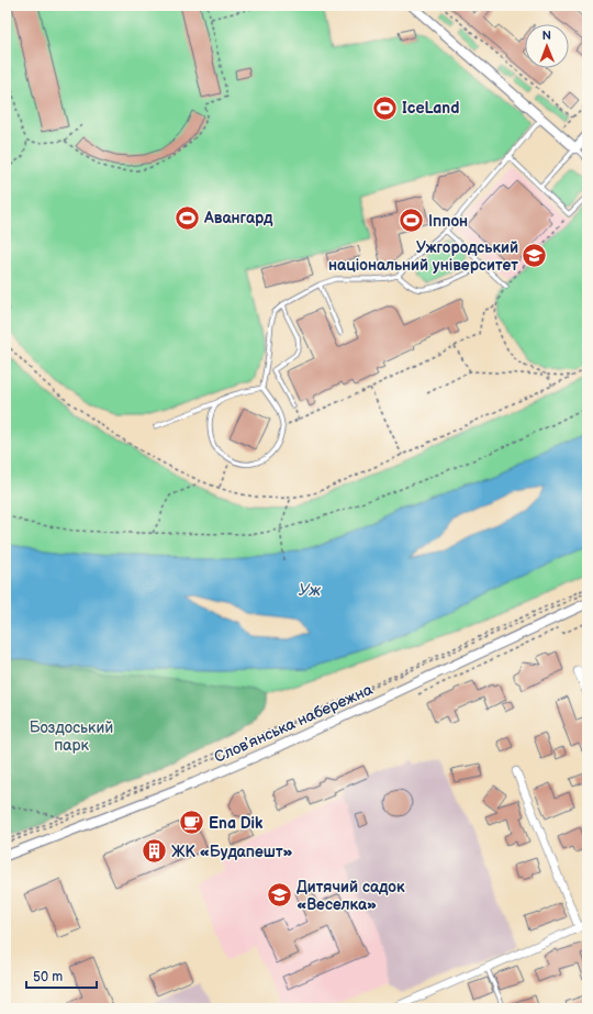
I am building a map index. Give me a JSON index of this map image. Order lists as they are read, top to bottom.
{
  "streets": {
    "street": ["Словʼянська набережна"]
  },
  "water": ["Уж"],
  "parks": ["Боздоський парк"],
  "places": {
    "sports": ["IceLand", "Авангард", "Іппон"],
    "school or university": ["Ужгородський національний університет", "Дитячий садок «Веселка»"],
    "cafe": ["Ena Dik"],
    "building": ["ЖК «Будапешт»"]
  },
  "scale_bar": "50 m",
  "north": "top"
}
